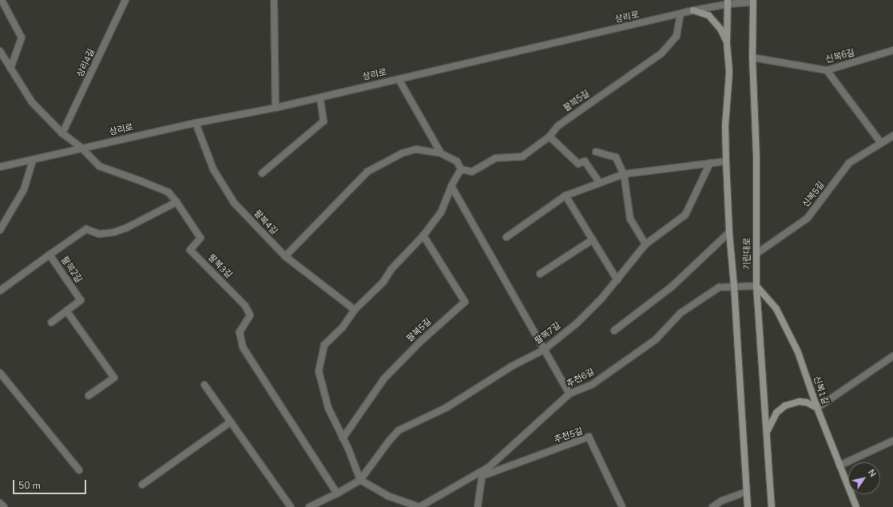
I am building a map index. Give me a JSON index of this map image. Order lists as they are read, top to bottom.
{
  "streets": {
    "street": [
      "상리로",
      "신복6길",
      "상리4길",
      "팔복5길",
      "신복5길",
      "팔복4길",
      "기린대로",
      "팔복3길",
      "팔복2길",
      "팔복7길",
      "추천6길",
      "신복1길",
      "추천5길"
    ]
  },
  "crossings": [
    ["상리로", "팔복5길"],
    ["상리로", "팔복4길"],
    ["상리로", "기린대로"],
    ["상리로", "팔복3길"],
    ["신복6길", "기린대로"],
    ["상리4길", "팔복3길"],
    ["신복5길", "기린대로"],
    ["기린대로", "추천6길"],
    ["기린대로", "신복1길"],
    ["추천6길", "신복1길"],
    ["추천6길", "추천5길"]
  ],
  "scale_bar": "50 m",
  "north": "top right"
}
